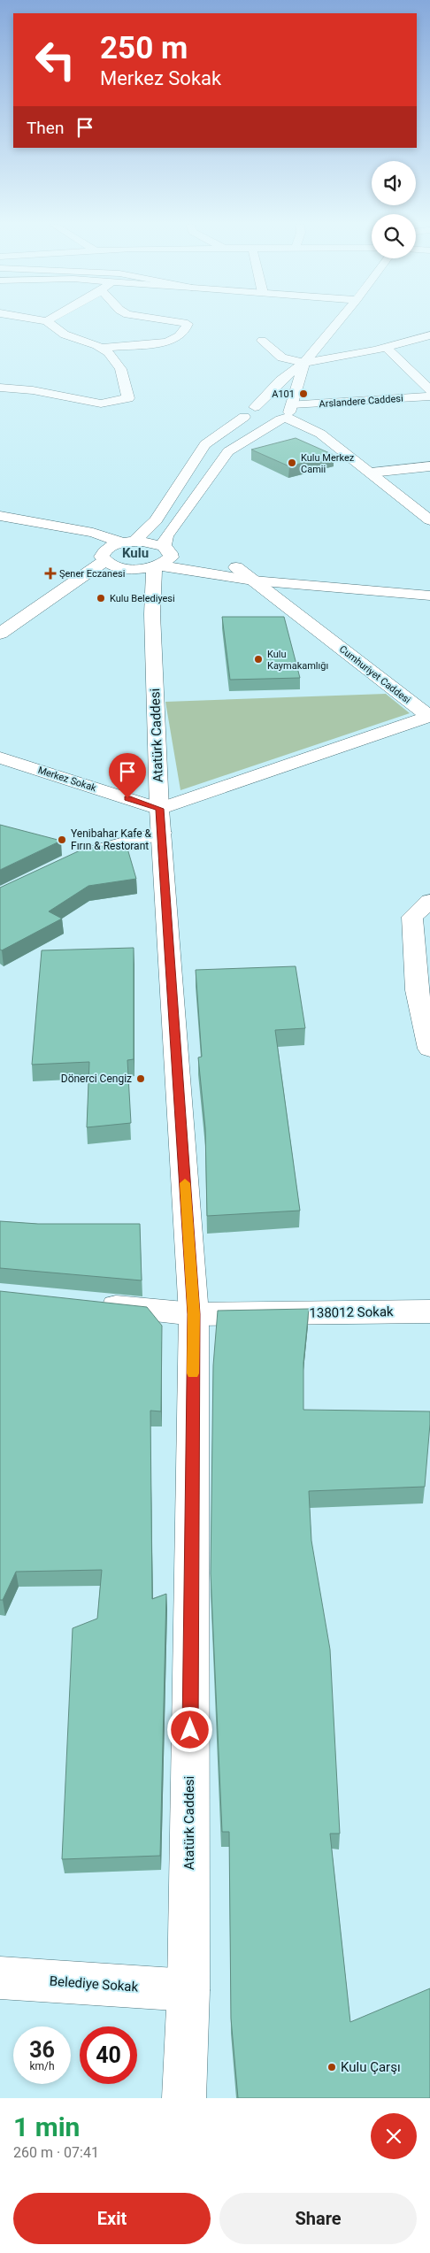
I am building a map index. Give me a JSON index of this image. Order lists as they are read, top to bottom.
{
  "streets": {
    "street": [
      "Arslandere Caddesi",
      "Cumhuriyet Caddesi",
      "Atatürk Caddesi",
      "Merkez Sokak",
      "138012 Sokak",
      "Belediye Sokak"
    ]
  },
  "crossings": [
    ["Atatürk Caddesi", "Merkez Sokak"],
    ["Atatürk Caddesi", "138012 Sokak"],
    ["Atatürk Caddesi", "Belediye Sokak"]
  ],
  "districts": ["Kulu"],
  "places": {
    "other": [
      "A101",
      "Kulu Merkez Camii",
      "Kulu Belediyesi",
      "Kulu Kaymakamlığı",
      "Yenibahar Kafe & Fırın & Restorant",
      "Dönerci Cengiz",
      "Kulu Çarşı"
    ],
    "health": ["Şener Eczanesi"]
  },
  "page": {
    "turn": ["250 m", "Merkez Sokak"],
    "then": "Then",
    "speed": "36 km/h",
    "limit": "40",
    "heading": ["1 min", "260 m · 07:41"],
    "buttons": ["Exit", "Share"]
  }
}
